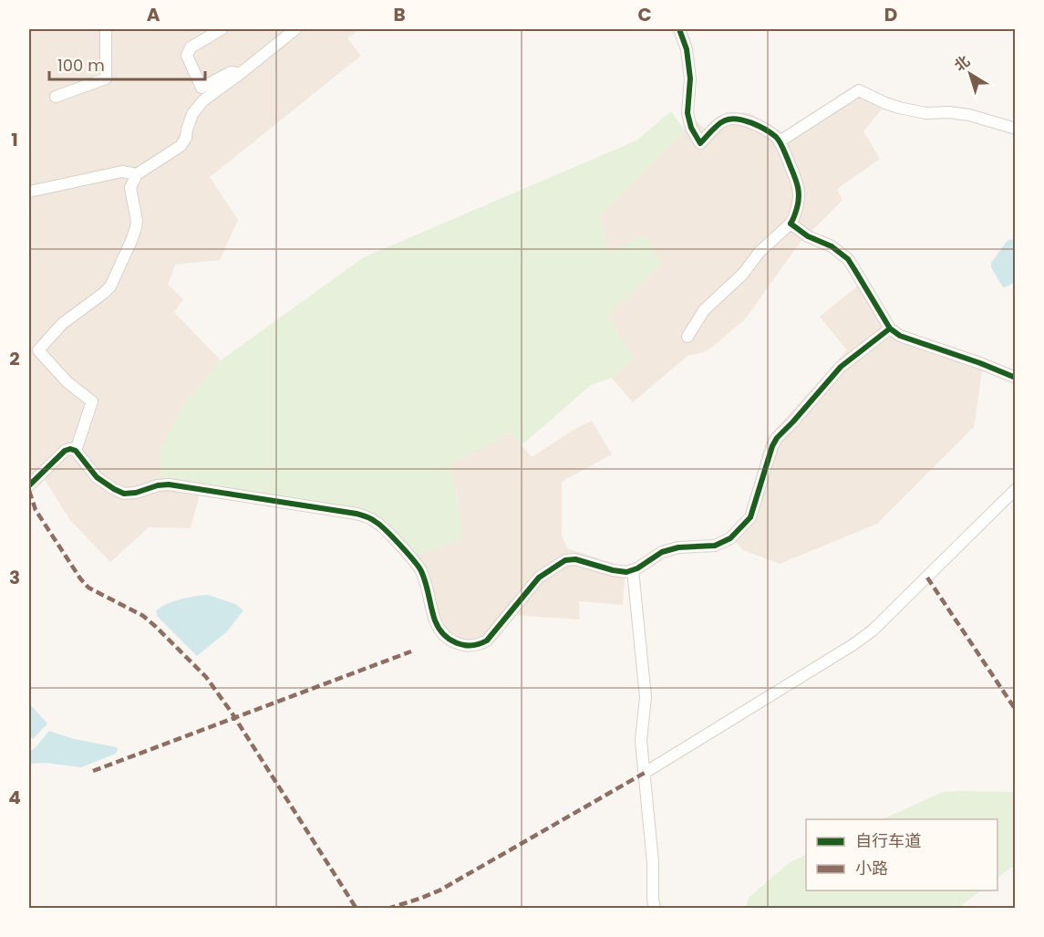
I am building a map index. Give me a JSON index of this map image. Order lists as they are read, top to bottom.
{
  "legend": ["自行车道", "小路"],
  "scale_bar": "100 m",
  "north": "top left",
  "grid": {
    "columns": [
      "A",
      "B",
      "C",
      "D"
    ],
    "rows": [
      "1",
      "2",
      "3",
      "4"
    ]
  }
}
